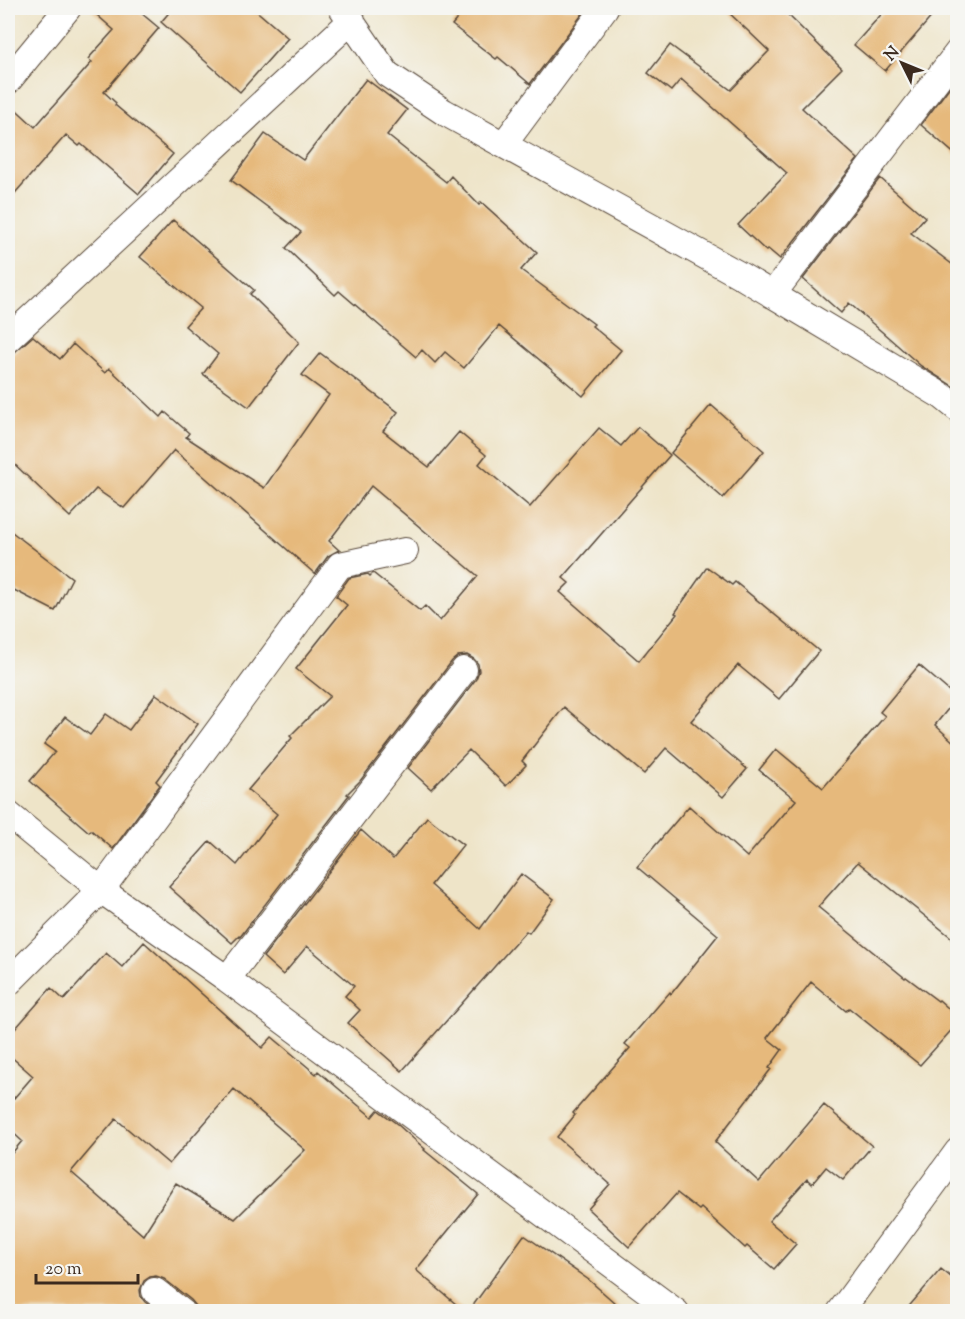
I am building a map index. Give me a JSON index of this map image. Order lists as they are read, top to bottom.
{
  "scale_bar": "20 m",
  "north": "top left"
}
